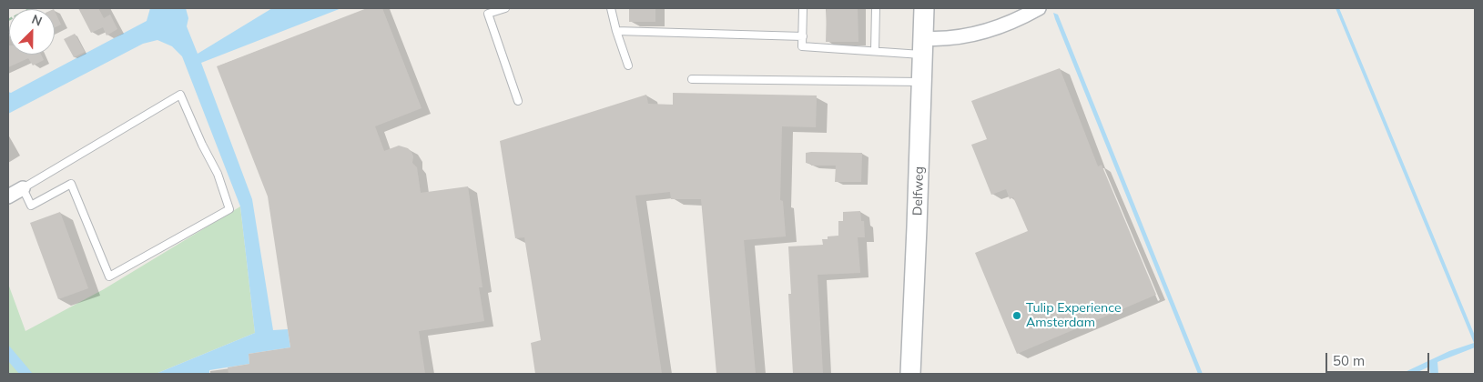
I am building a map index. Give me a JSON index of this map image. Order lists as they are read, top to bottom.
{
  "streets": {
    "main road": ["Delfweg"]
  },
  "places": ["Tulip Experience Amsterdam"],
  "scale_bar": "50 m",
  "north": "top right"
}
